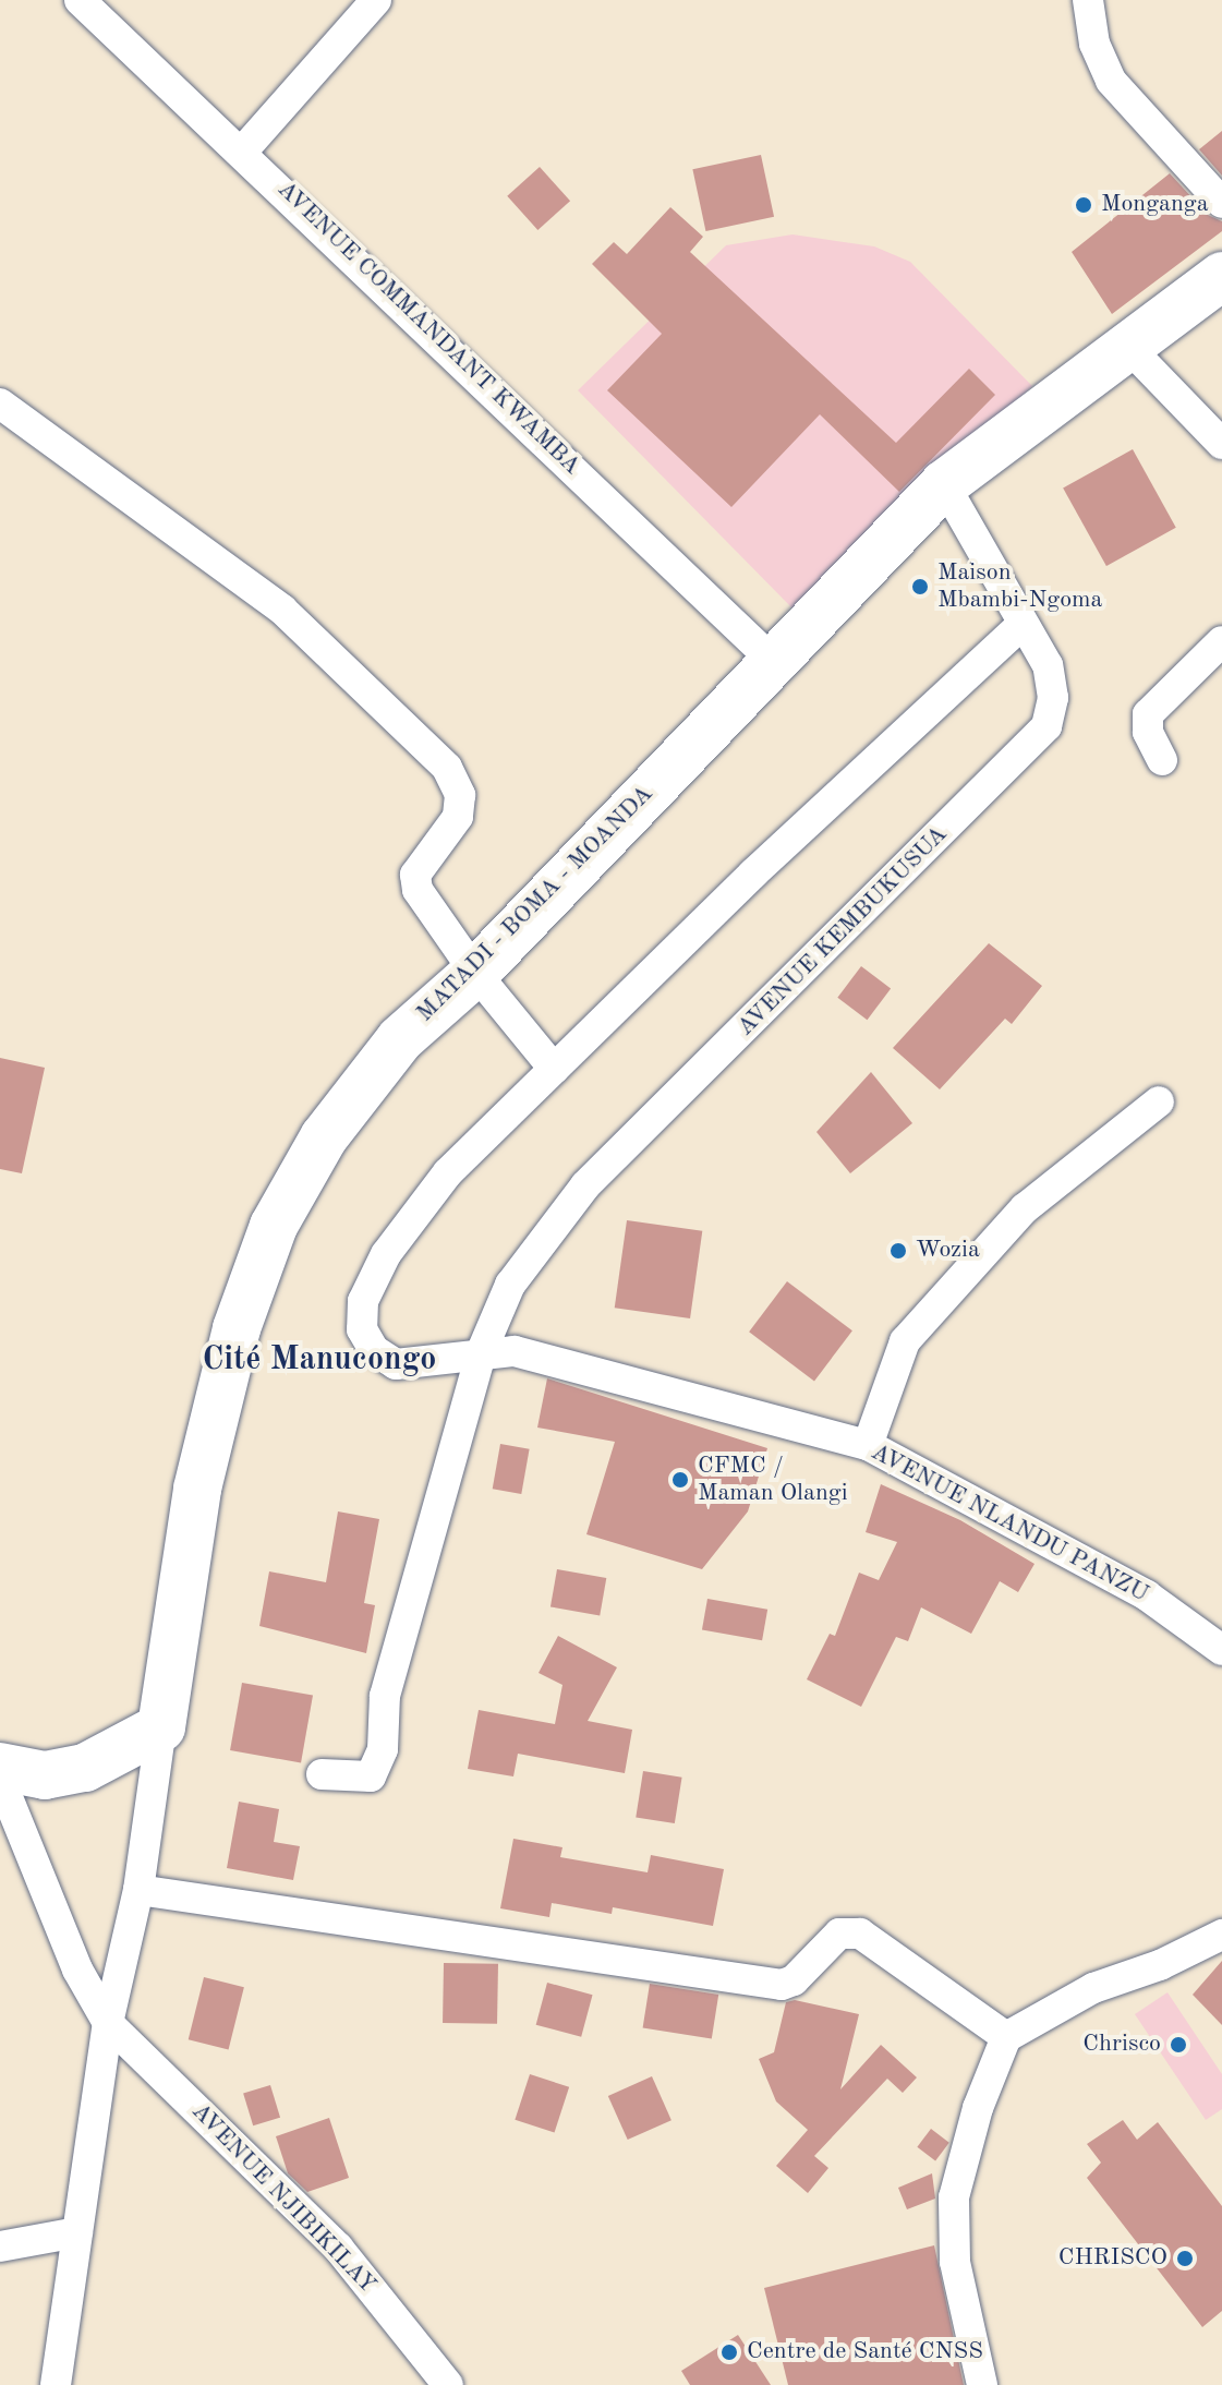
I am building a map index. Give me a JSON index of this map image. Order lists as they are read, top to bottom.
{
  "streets": {
    "highway": ["MATADI - BOMA - MOANDA"],
    "street": [
      "AVENUE COMMANDANT KWAMBA",
      "AVENUE KEMBUKUSUA",
      "AVENUE NLANDU PANZU",
      "AVENUE NJIBIKILAY"
    ]
  },
  "crossings": [
    ["AVENUE COMMANDANT KWAMBA", "MATADI - BOMA - MOANDA"],
    ["MATADI - BOMA - MOANDA", "AVENUE KEMBUKUSUA"],
    ["AVENUE KEMBUKUSUA", "AVENUE NLANDU PANZU"]
  ],
  "districts": ["Cité Manucongo"],
  "places": [
    "Monganga",
    "Maison Mbambi-Ngoma",
    "Wozia",
    "CFMC / Maman Olangi",
    "Chrisco",
    "CHRISCO",
    "Centre de Santé CNSS"
  ]
}
